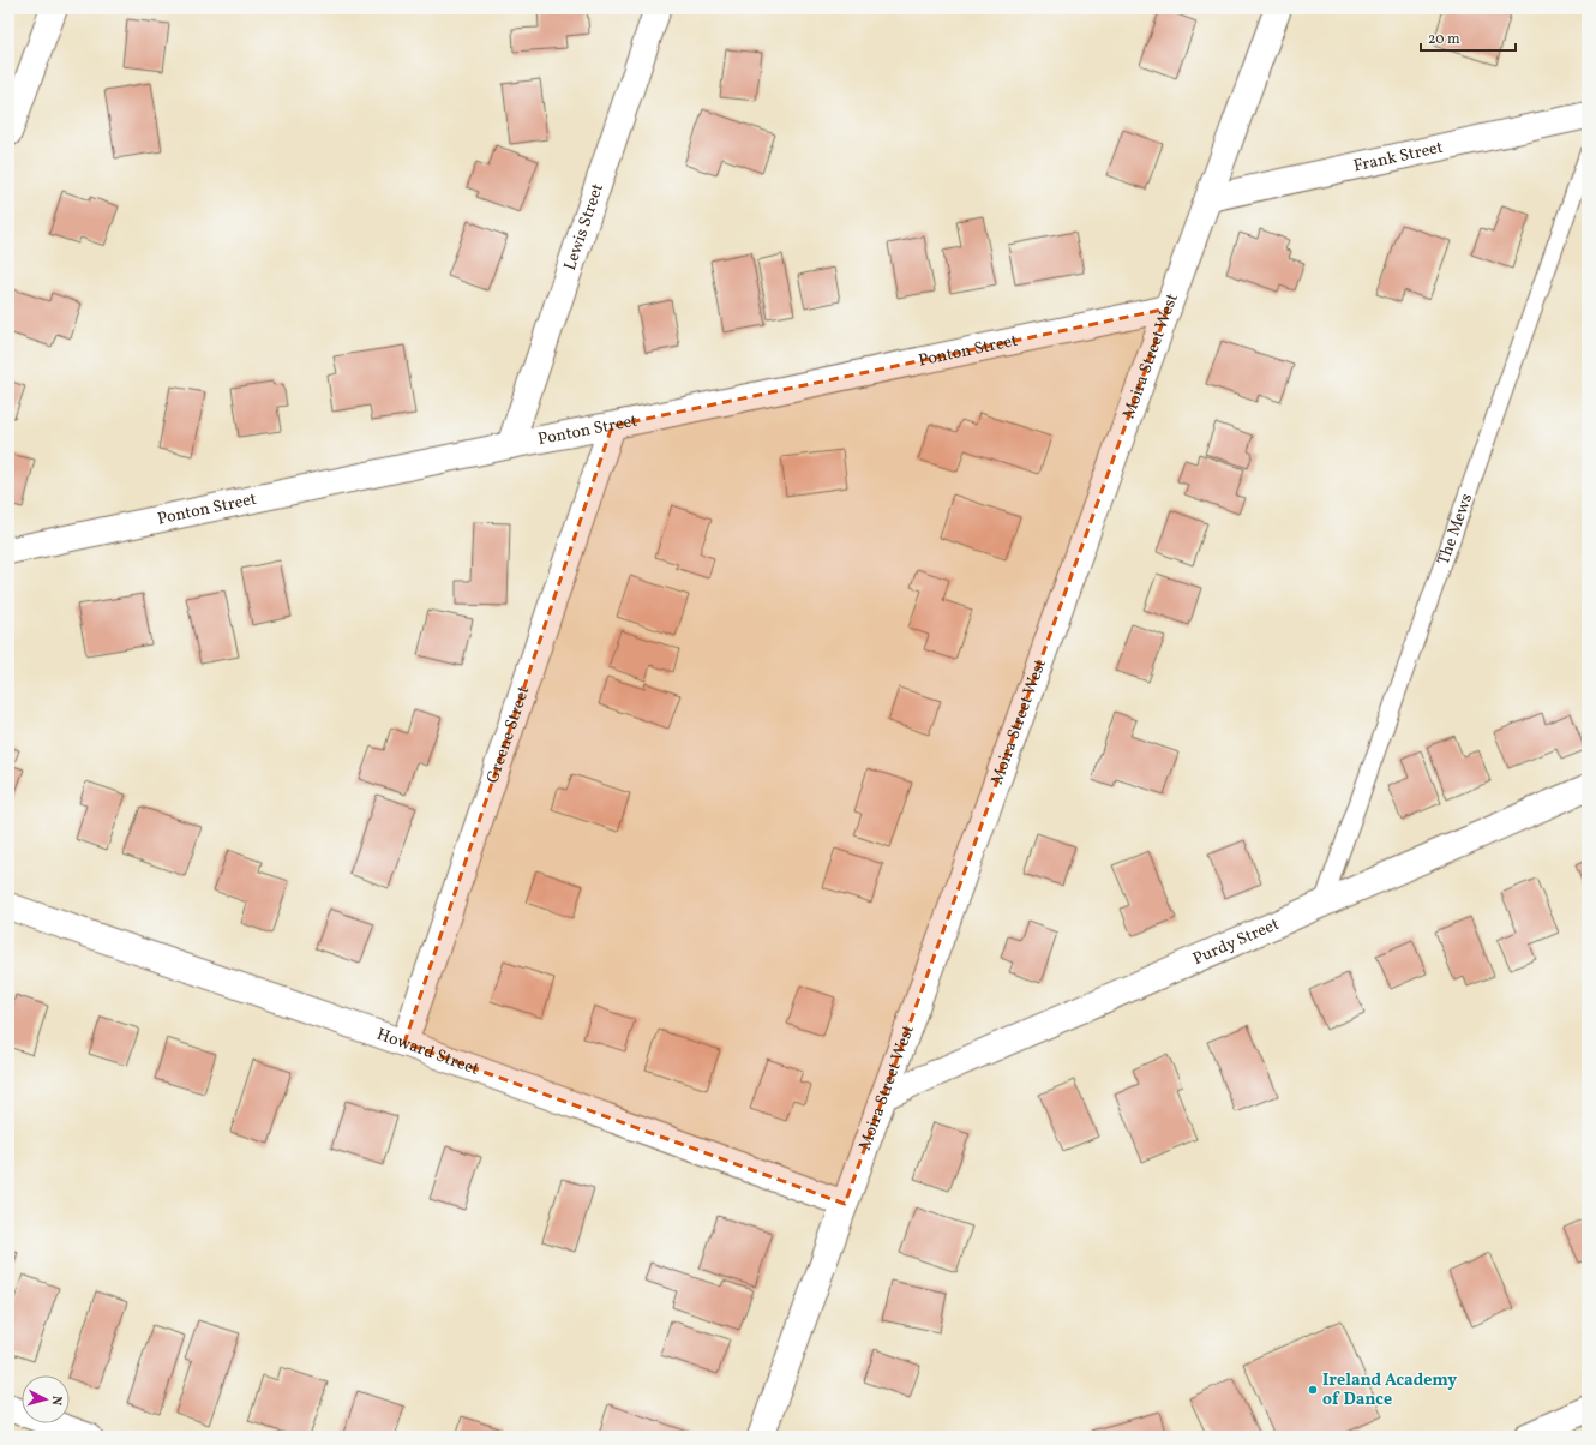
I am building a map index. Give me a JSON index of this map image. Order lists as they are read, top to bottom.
{
  "streets": {
    "street": [
      "Frank Street",
      "Lewis Street",
      "Ponton Street",
      "Moira Street West",
      "Greene Street",
      "Purdy Street",
      "Howard Street"
    ],
    "lane": ["The Mews"]
  },
  "crossings": [
    ["Frank Street", "Moira Street West"],
    ["Lewis Street", "Ponton Street"],
    ["Ponton Street", "Moira Street West"],
    ["Ponton Street", "Greene Street"],
    ["Moira Street West", "Purdy Street"],
    ["Moira Street West", "Howard Street"],
    ["The Mews", "Purdy Street"],
    ["Greene Street", "Howard Street"]
  ],
  "places": ["Ireland Academy of Dance"],
  "scale_bar": "20 m",
  "north": "right"
}
